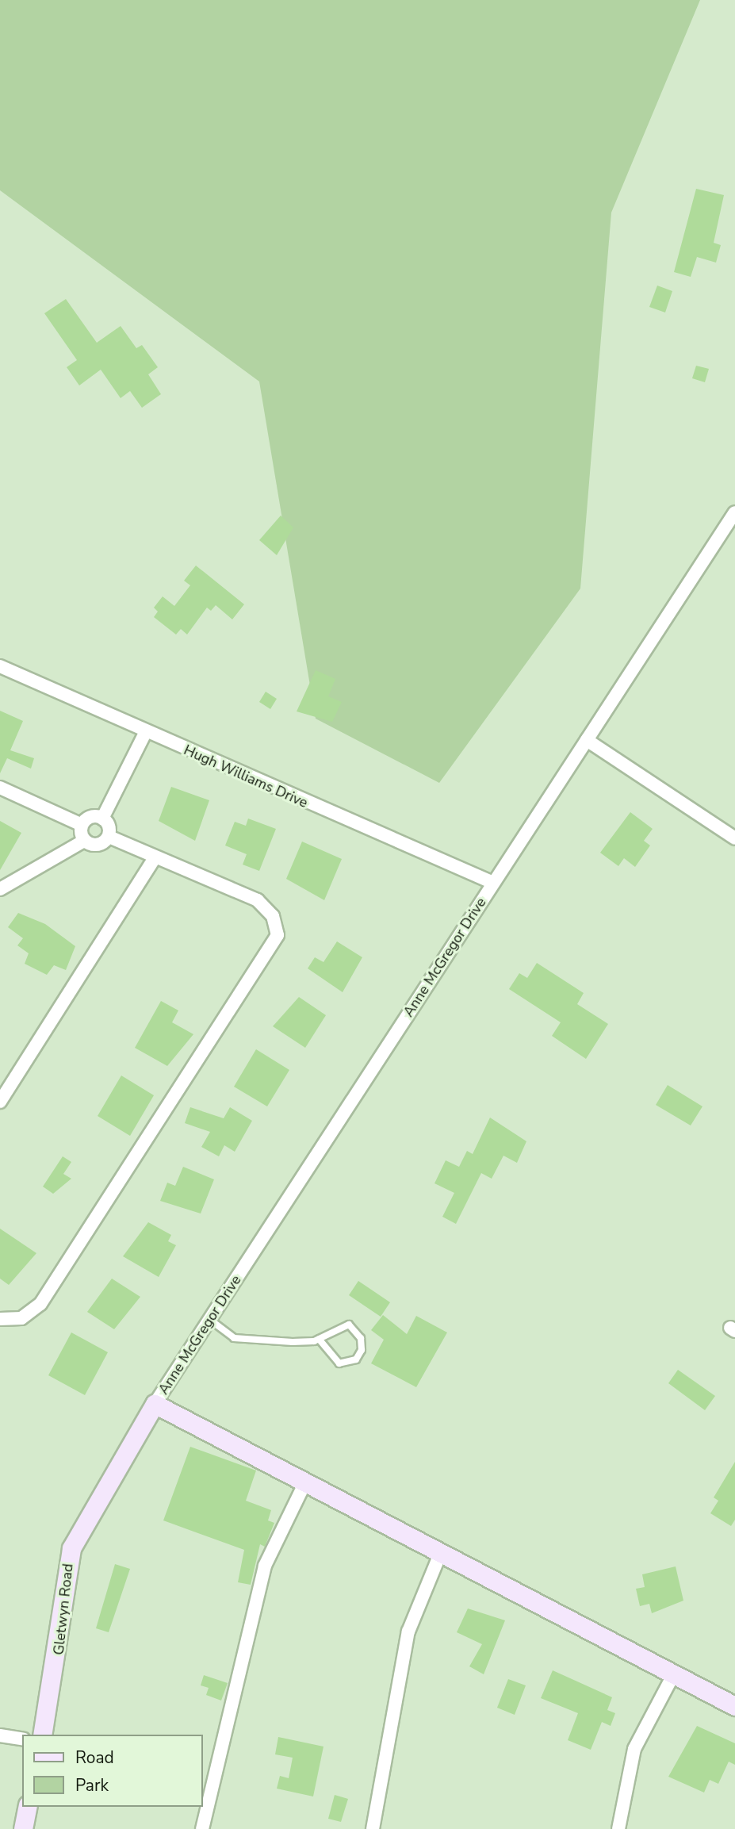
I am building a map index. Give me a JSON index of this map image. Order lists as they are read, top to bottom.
{
  "streets": {
    "street": ["Hugh Williams Drive", "Anne McGregor Drive", "Gletwyn Road"]
  },
  "crossings": [
    ["Hugh Williams Drive", "Anne McGregor Drive"],
    ["Anne McGregor Drive", "Gletwyn Road"]
  ],
  "legend": ["Road", "Park"]
}
